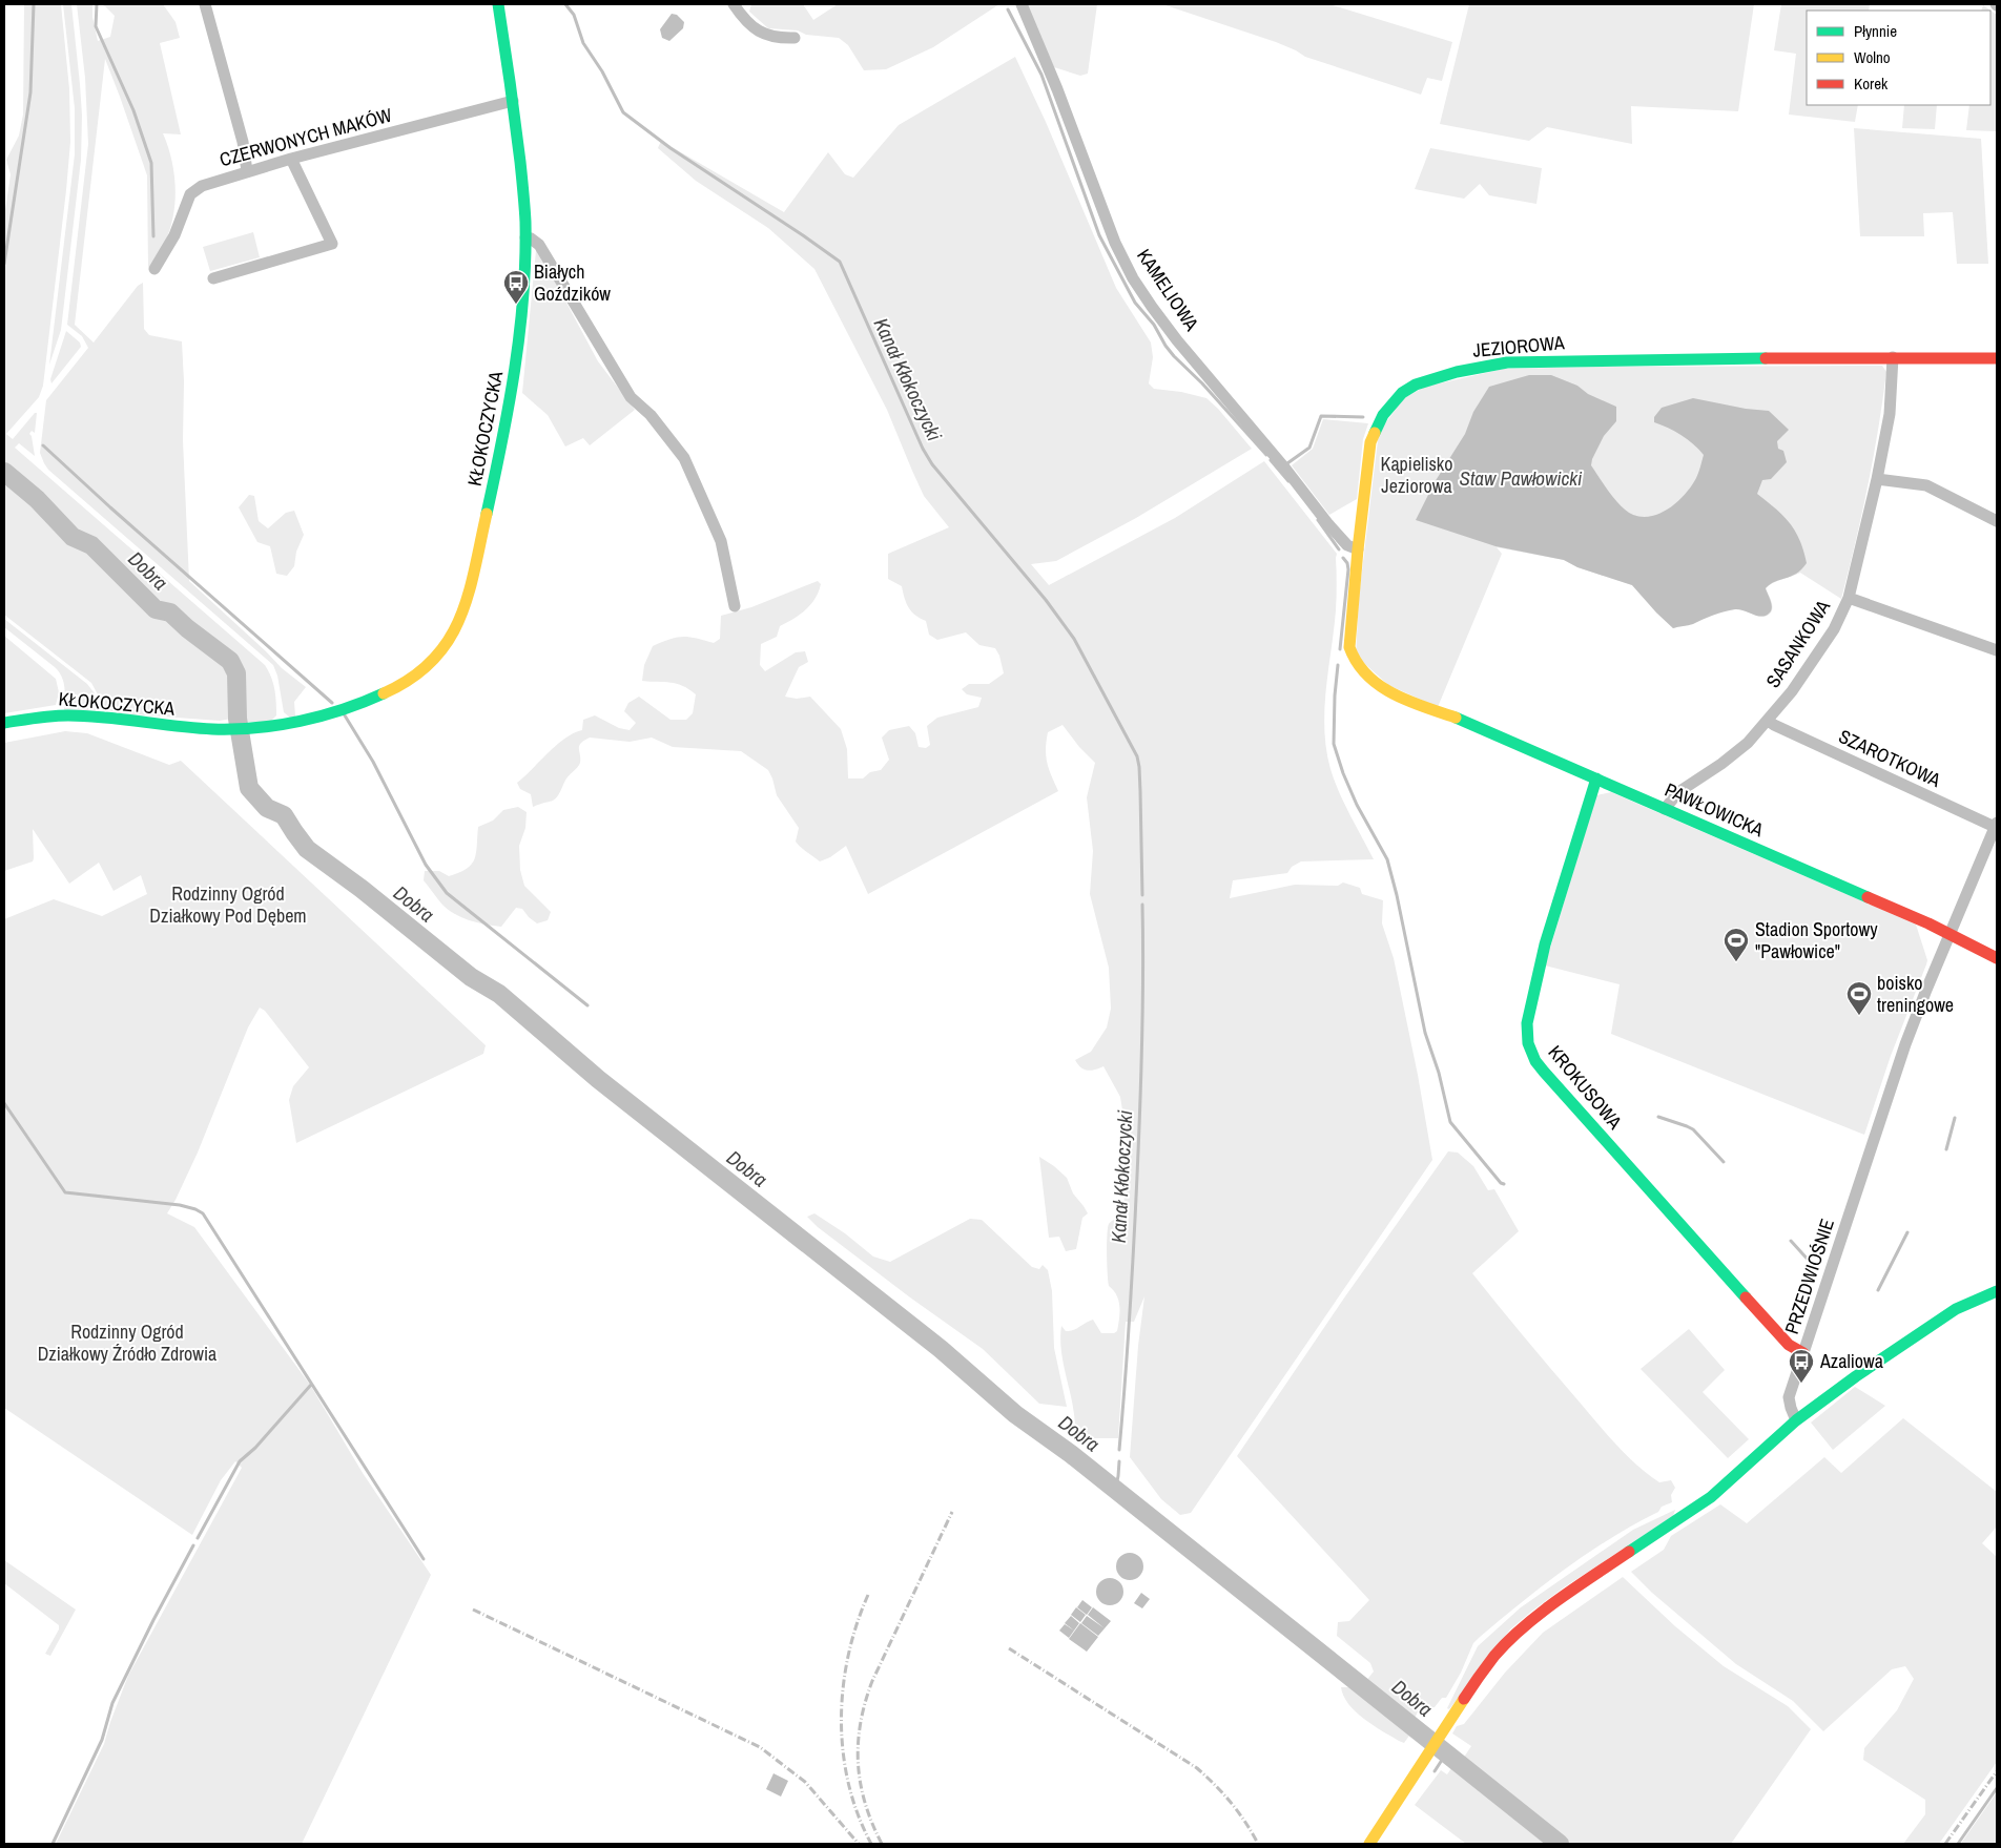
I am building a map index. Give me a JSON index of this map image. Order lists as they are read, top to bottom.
{
  "streets": {
    "street": [
      "CZERWONYCH MAKÓW",
      "KAMELIOWA",
      "JEZIOROWA",
      "KŁOKOCZYCKA",
      "SASANKOWA",
      "SZAROTKOWA",
      "PAWŁOWICKA",
      "KROKUSOWA",
      "PRZEDWIOŚNIE"
    ]
  },
  "crossings": [
    ["CZERWONYCH MAKÓW", "KŁOKOCZYCKA"],
    ["KAMELIOWA", "JEZIOROWA"],
    ["JEZIOROWA", "SASANKOWA"],
    ["JEZIOROWA", "PAWŁOWICKA"],
    ["SASANKOWA", "SZAROTKOWA"],
    ["SASANKOWA", "PAWŁOWICKA"],
    ["SZAROTKOWA", "PRZEDWIOŚNIE"],
    ["PAWŁOWICKA", "KROKUSOWA"],
    ["PAWŁOWICKA", "PRZEDWIOŚNIE"],
    ["KROKUSOWA", "PRZEDWIOŚNIE"]
  ],
  "water": ["Kanał Kłokoczycki", "Staw Pawłowicki", "Dobra"],
  "parks": ["Kąpielisko Jeziorowa", "Rodzinny Ogród Działkowy Pod Dębem", "Rodzinny Ogród Działkowy Źródło Zdrowia"],
  "places": {
    "bus stop": ["Białych Goździków", "Azaliowa"],
    "sports": ["Stadion Sportowy \"Pawłowice\"", "boisko treningowe"]
  },
  "legend": ["Płynnie", "Wolno", "Korek"]
}
